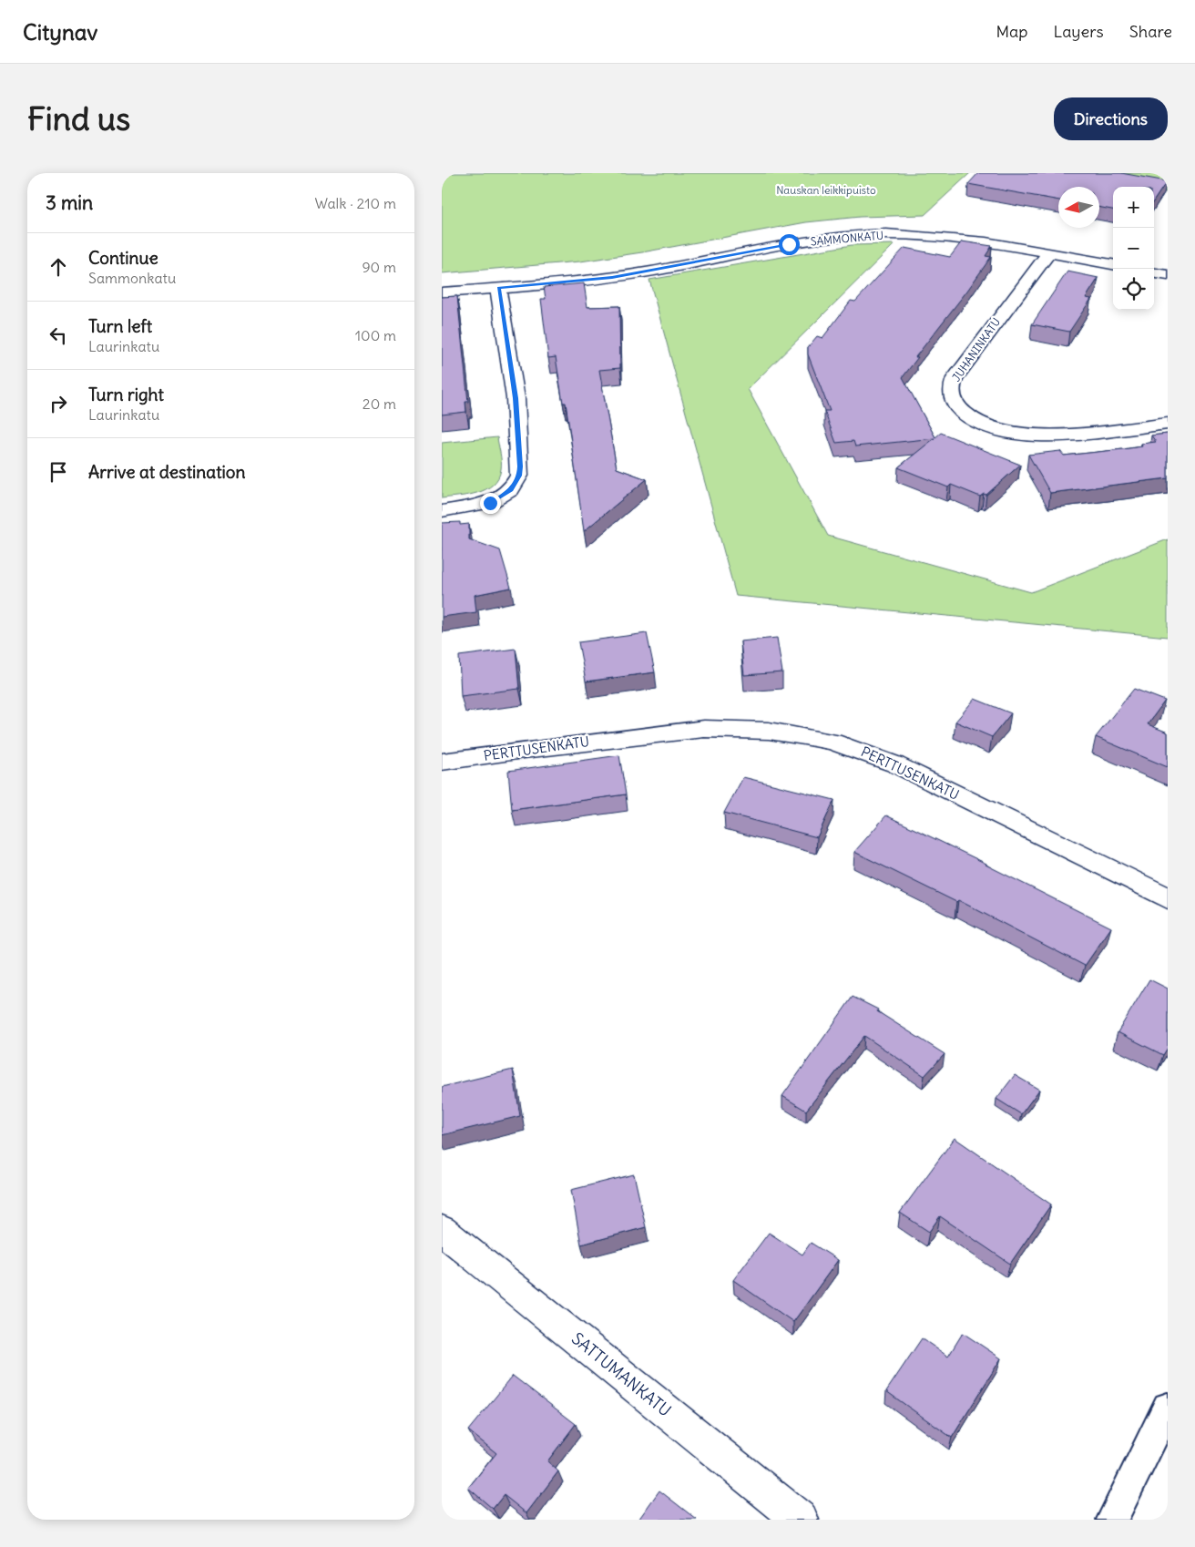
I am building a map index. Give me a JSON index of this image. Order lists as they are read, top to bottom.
{
  "streets": {
    "street": [
      "SAMMONKATU",
      "JUHANINKATU",
      "PERTTUSENKATU",
      "SATTUMANKATU"
    ]
  },
  "crossings": [
    ["SAMMONKATU", "JUHANINKATU"]
  ],
  "parks": ["Nauskan leikkipuisto"],
  "north": "left",
  "page": {
    "header": "Citynav",
    "nav": ["Map", "Layers", "Share"],
    "buttons": "Directions",
    "title": "Find us",
    "heading": ["3 min", "Walk · 210 m"],
    "map_buttons": ["+", "−"],
    "list": [
      ["Continue", "Sammonkatu", "90 m"],
      ["Turn left", "Laurinkatu", "100 m"],
      ["Turn right", "Laurinkatu", "20 m"],
      "Arrive at destination"
    ]
  }
}
